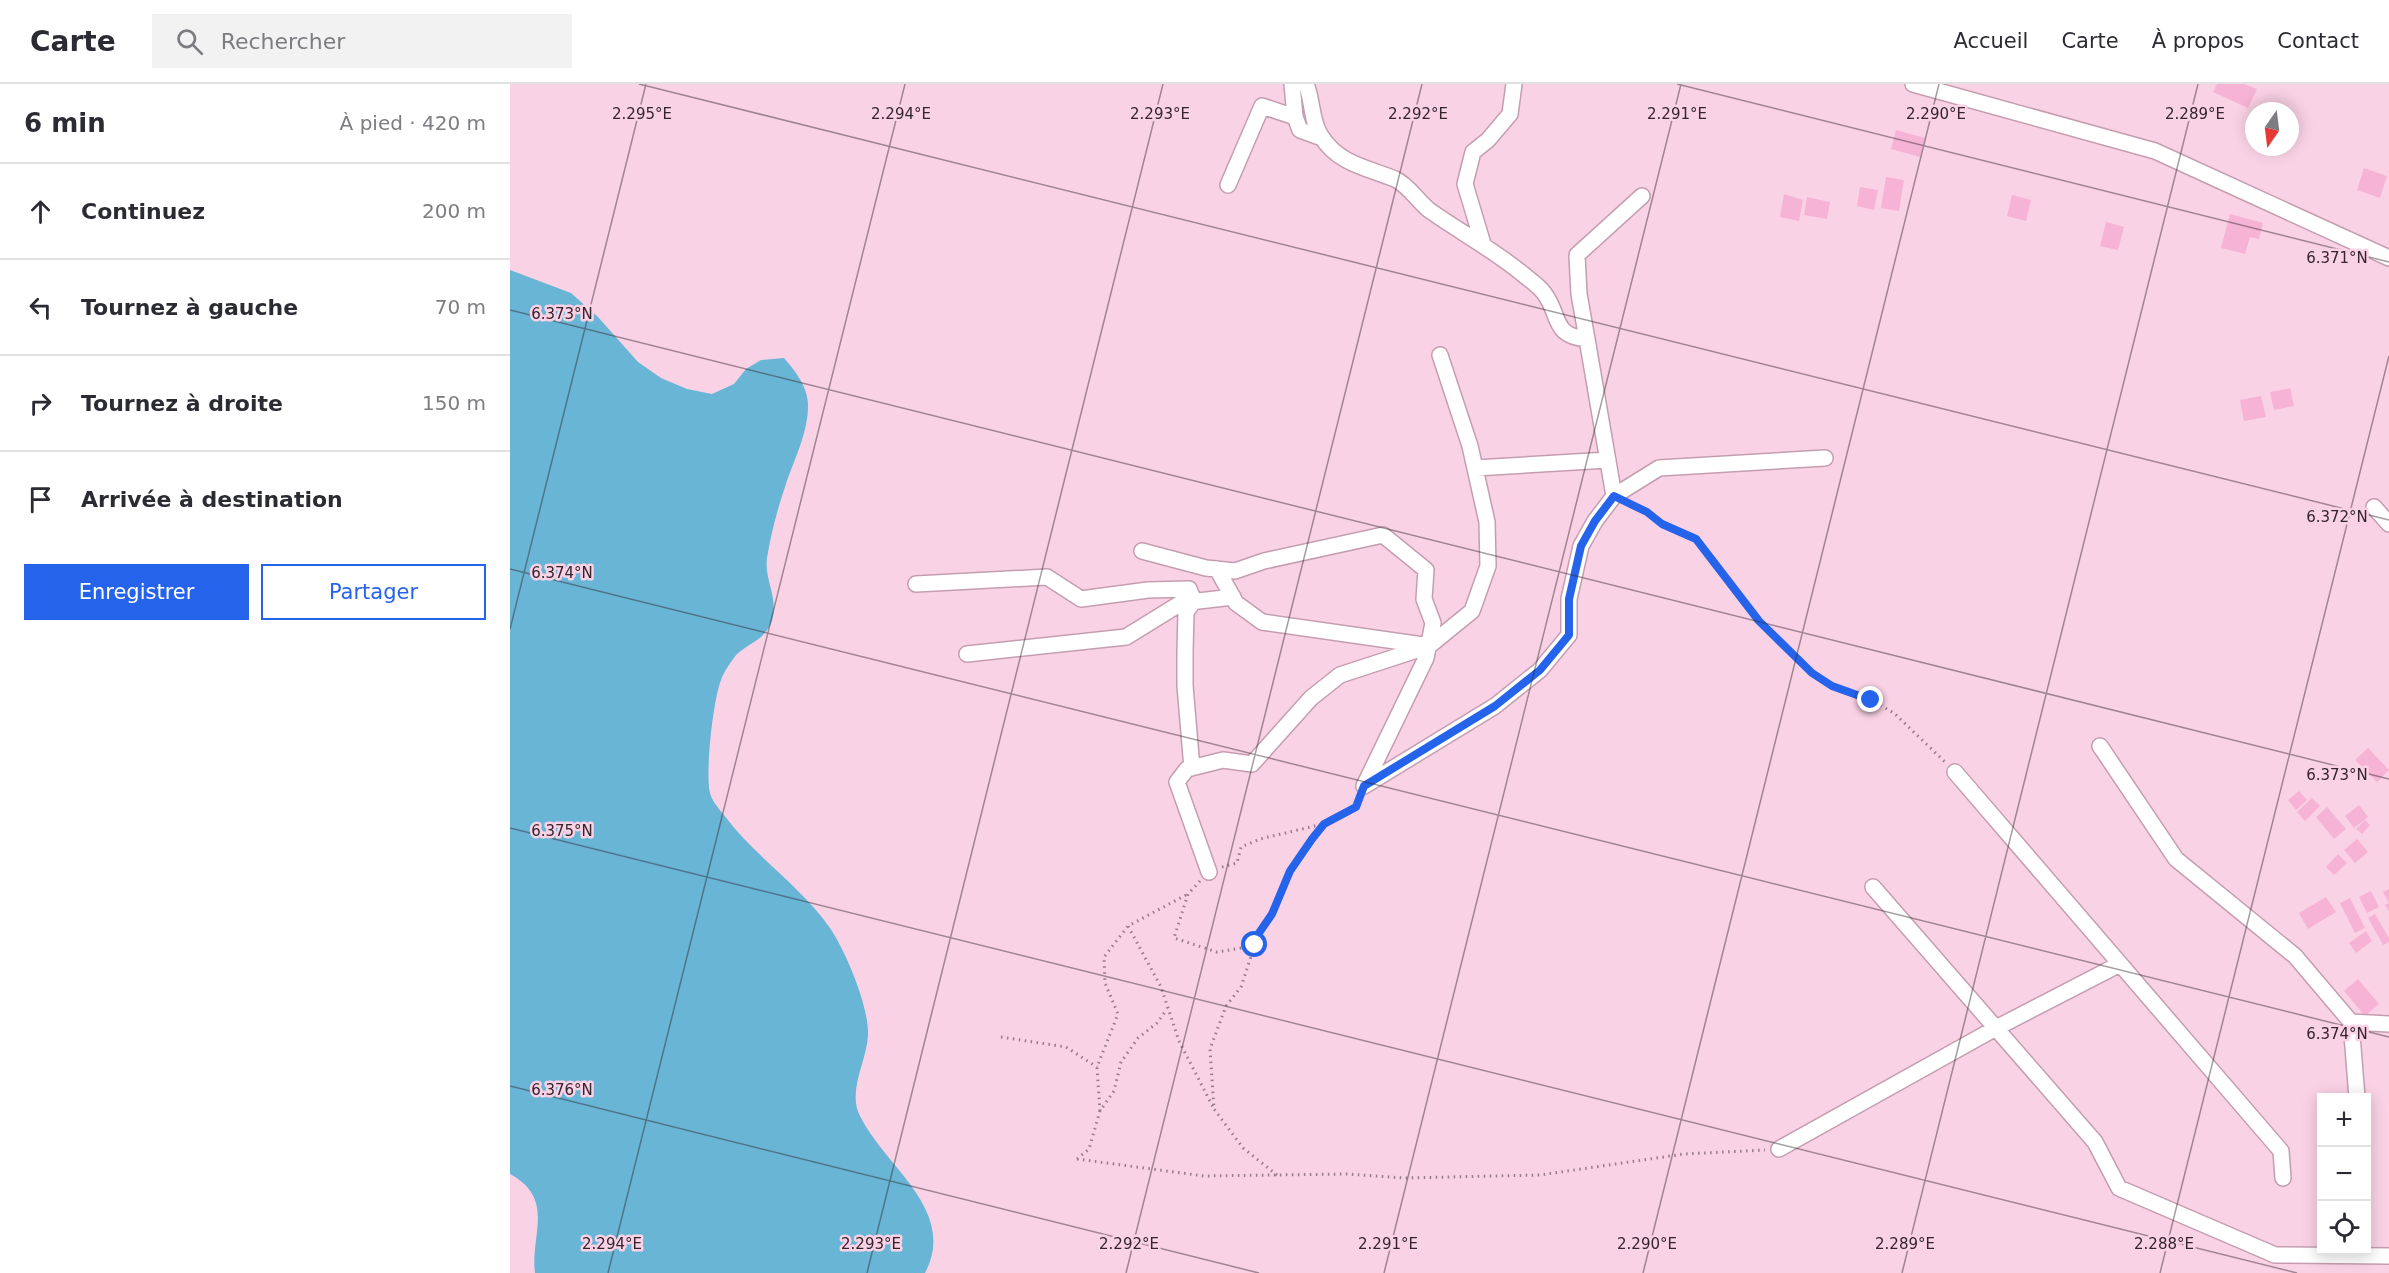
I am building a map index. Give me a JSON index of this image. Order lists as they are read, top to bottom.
{
  "north": "bottom",
  "page": {
    "header": "Carte",
    "search": "Rechercher",
    "nav": [
      "Accueil",
      "Carte",
      "À propos",
      "Contact"
    ],
    "heading": ["6 min", "À pied · 420 m"],
    "list": [
      ["Continuez", "200 m"],
      ["Tournez à gauche", "70 m"],
      ["Tournez à droite", "150 m"],
      "Arrivée à destination"
    ],
    "buttons": ["Enregistrer", "Partager"],
    "map_buttons": ["+", "−"]
  },
  "coordinates": [
    "2.295°E",
    "2.294°E",
    "2.293°E",
    "2.292°E",
    "2.291°E",
    "2.290°E",
    "2.289°E",
    "6.371°N",
    "6.373°N",
    "6.372°N",
    "6.374°N",
    "6.375°N",
    "6.376°N",
    "2.288°E"
  ]
}
